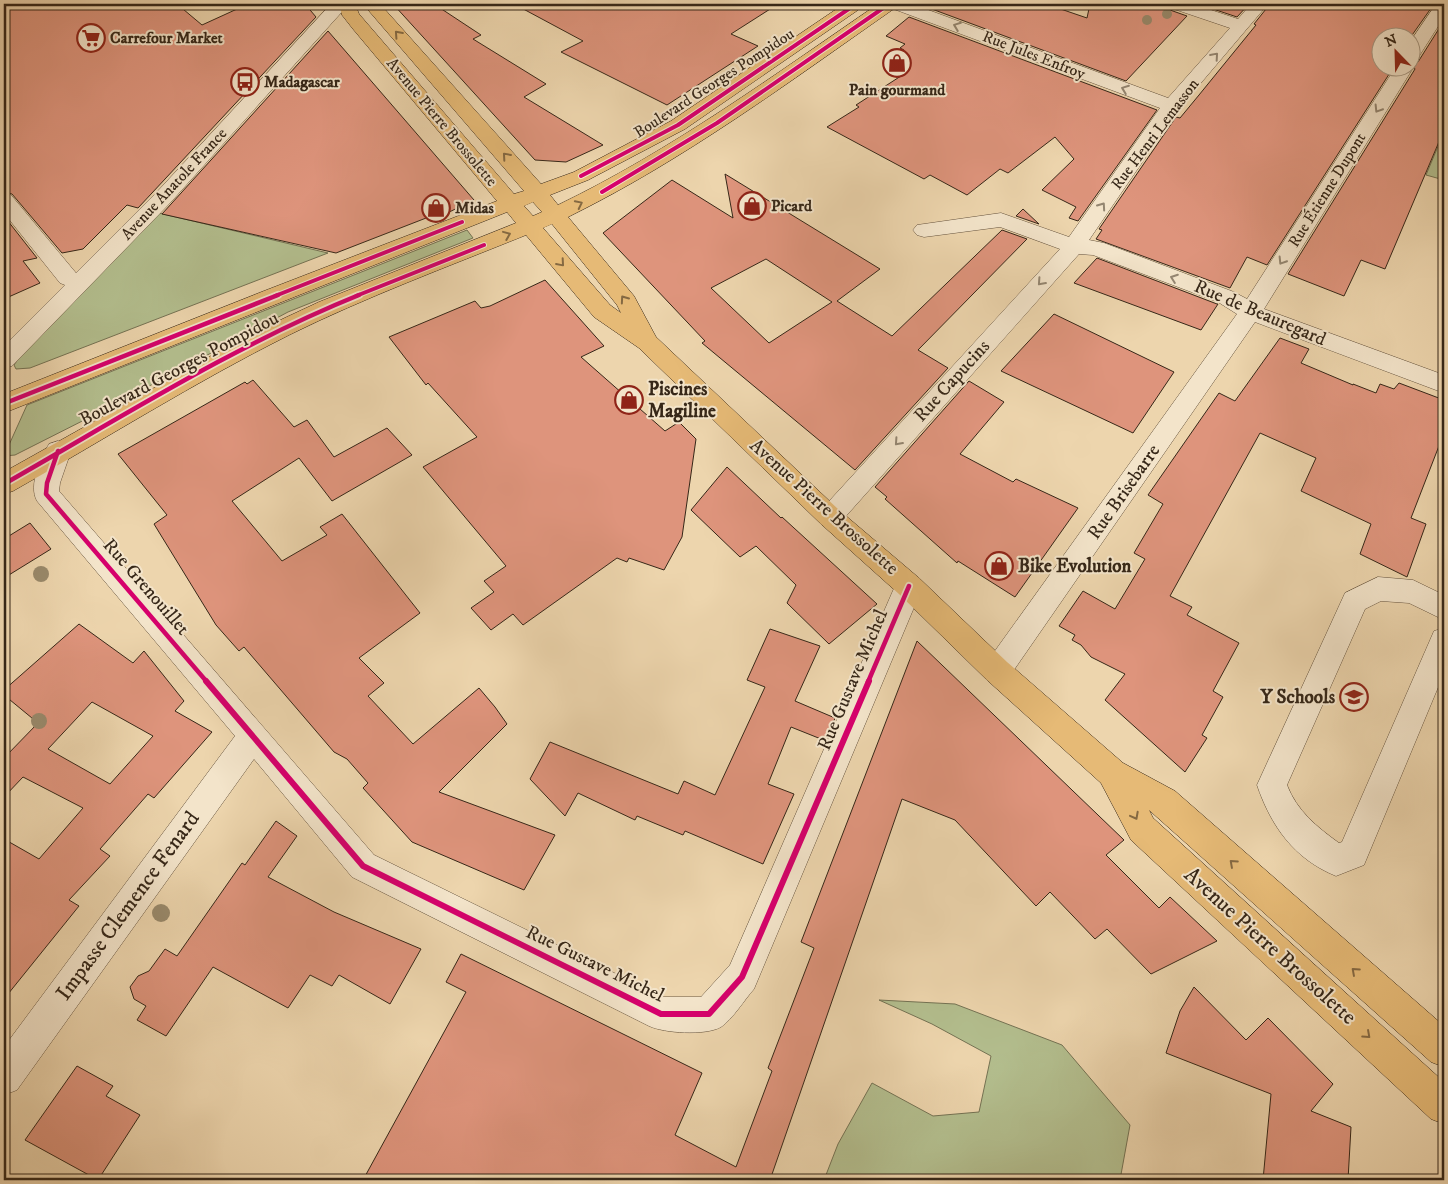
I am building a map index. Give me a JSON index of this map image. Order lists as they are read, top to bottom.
{
  "streets": {
    "main road": ["Boulevard Georges Pompidou", "Avenue Pierre Brossolette"],
    "street": [
      "Rue Jules Enfroy",
      "Rue Henri Lemasson",
      "Avenue Anatole France",
      "Rue Étienne Dupont",
      "Rue de Beauregard",
      "Rue Capucins",
      "Rue Brisebarre",
      "Rue Grenouillet",
      "Rue Gustave Michel",
      "Impasse Clemence Fenard"
    ]
  },
  "crossings": [
    ["Rue Jules Enfroy", "Rue Henri Lemasson"],
    ["Boulevard Georges Pompidou", "Avenue Pierre Brossolette"],
    ["Boulevard Georges Pompidou", "Rue Grenouillet"],
    ["Avenue Pierre Brossolette", "Avenue Anatole France"],
    ["Avenue Pierre Brossolette", "Rue Capucins"],
    ["Avenue Pierre Brossolette", "Rue Brisebarre"],
    ["Avenue Pierre Brossolette", "Rue Gustave Michel"],
    ["Rue Henri Lemasson", "Rue de Beauregard"],
    ["Rue Henri Lemasson", "Rue Capucins"],
    ["Rue Étienne Dupont", "Rue de Beauregard"],
    ["Rue Étienne Dupont", "Rue Brisebarre"],
    ["Rue de Beauregard", "Rue Capucins"],
    ["Rue de Beauregard", "Rue Brisebarre"],
    ["Rue Grenouillet", "Rue Gustave Michel"],
    ["Rue Grenouillet", "Impasse Clemence Fenard"],
    ["Rue Gustave Michel", "Impasse Clemence Fenard"]
  ],
  "one_way": [
    "Rue Jules Enfroy",
    "Rue Henri Lemasson",
    "Rue Étienne Dupont",
    "Rue Capucins"
  ],
  "places": {
    "supermarket": ["Carrefour Market"],
    "shop": [
      "Pain gourmand",
      "Picard",
      "Midas",
      "Piscines Magiline",
      "Bike Evolution"
    ],
    "bus stop": ["Madagascar"],
    "school or university": ["Y Schools"]
  },
  "north": "top left"
}
